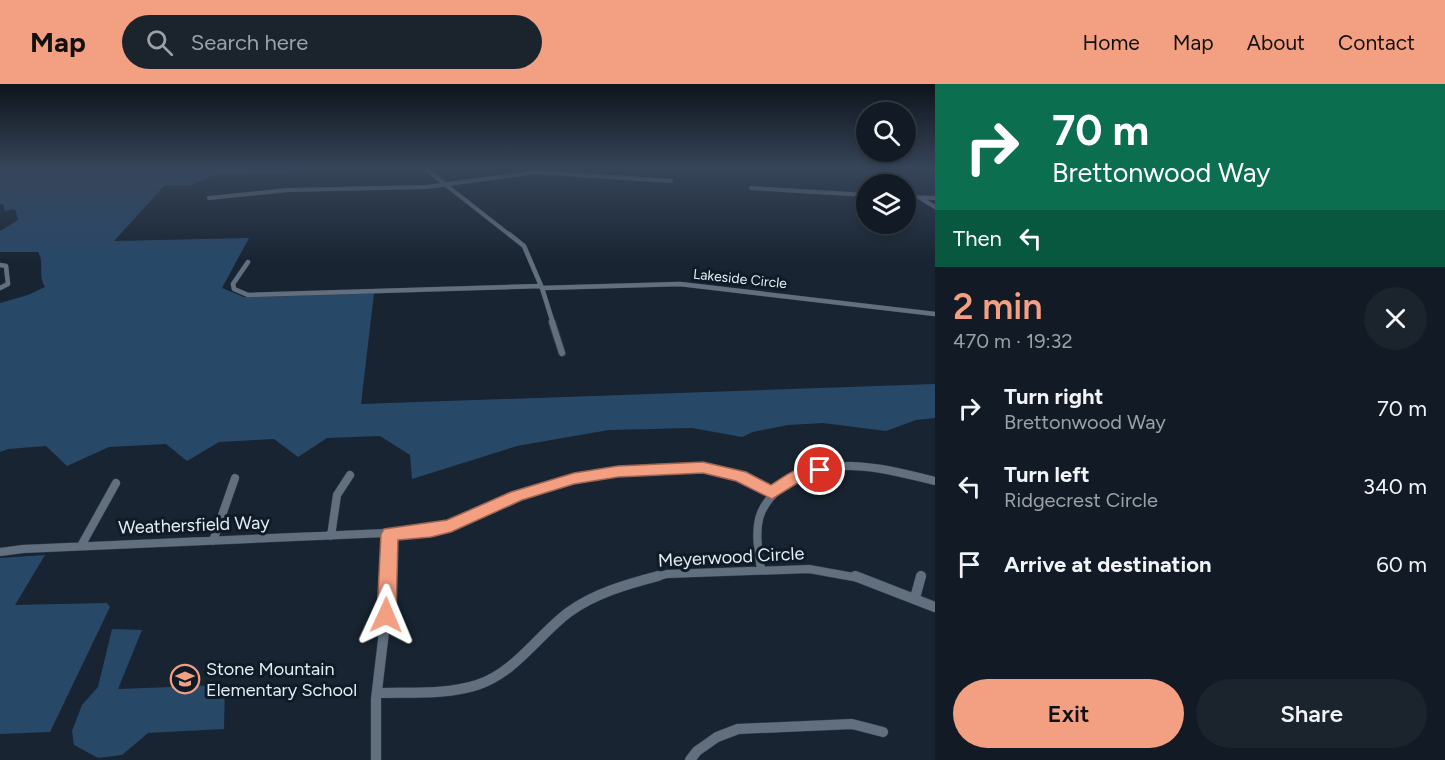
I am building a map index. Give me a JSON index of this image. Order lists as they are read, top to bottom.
{
  "streets": {
    "street": ["Lakeside Circle", "Weathersfield Way", "Meyerwood Circle"]
  },
  "places": {
    "school or university": ["Stone Mountain Elementary School"]
  },
  "page": {
    "header": "Map",
    "search": "Search here",
    "nav": [
      "Home",
      "Map",
      "About",
      "Contact"
    ],
    "turn": ["70 m", "Brettonwood Way"],
    "then": "Then",
    "heading": ["2 min", "470 m · 19:32"],
    "list": [
      {
        "name": "Turn right",
        "note": "Brettonwood Way",
        "value": "70 m"
      },
      {
        "name": "Turn left",
        "note": "Ridgecrest Circle",
        "value": "340 m"
      },
      {
        "name": "Arrive at destination",
        "value": "60 m"
      }
    ],
    "buttons": ["Exit", "Share"]
  }
}
